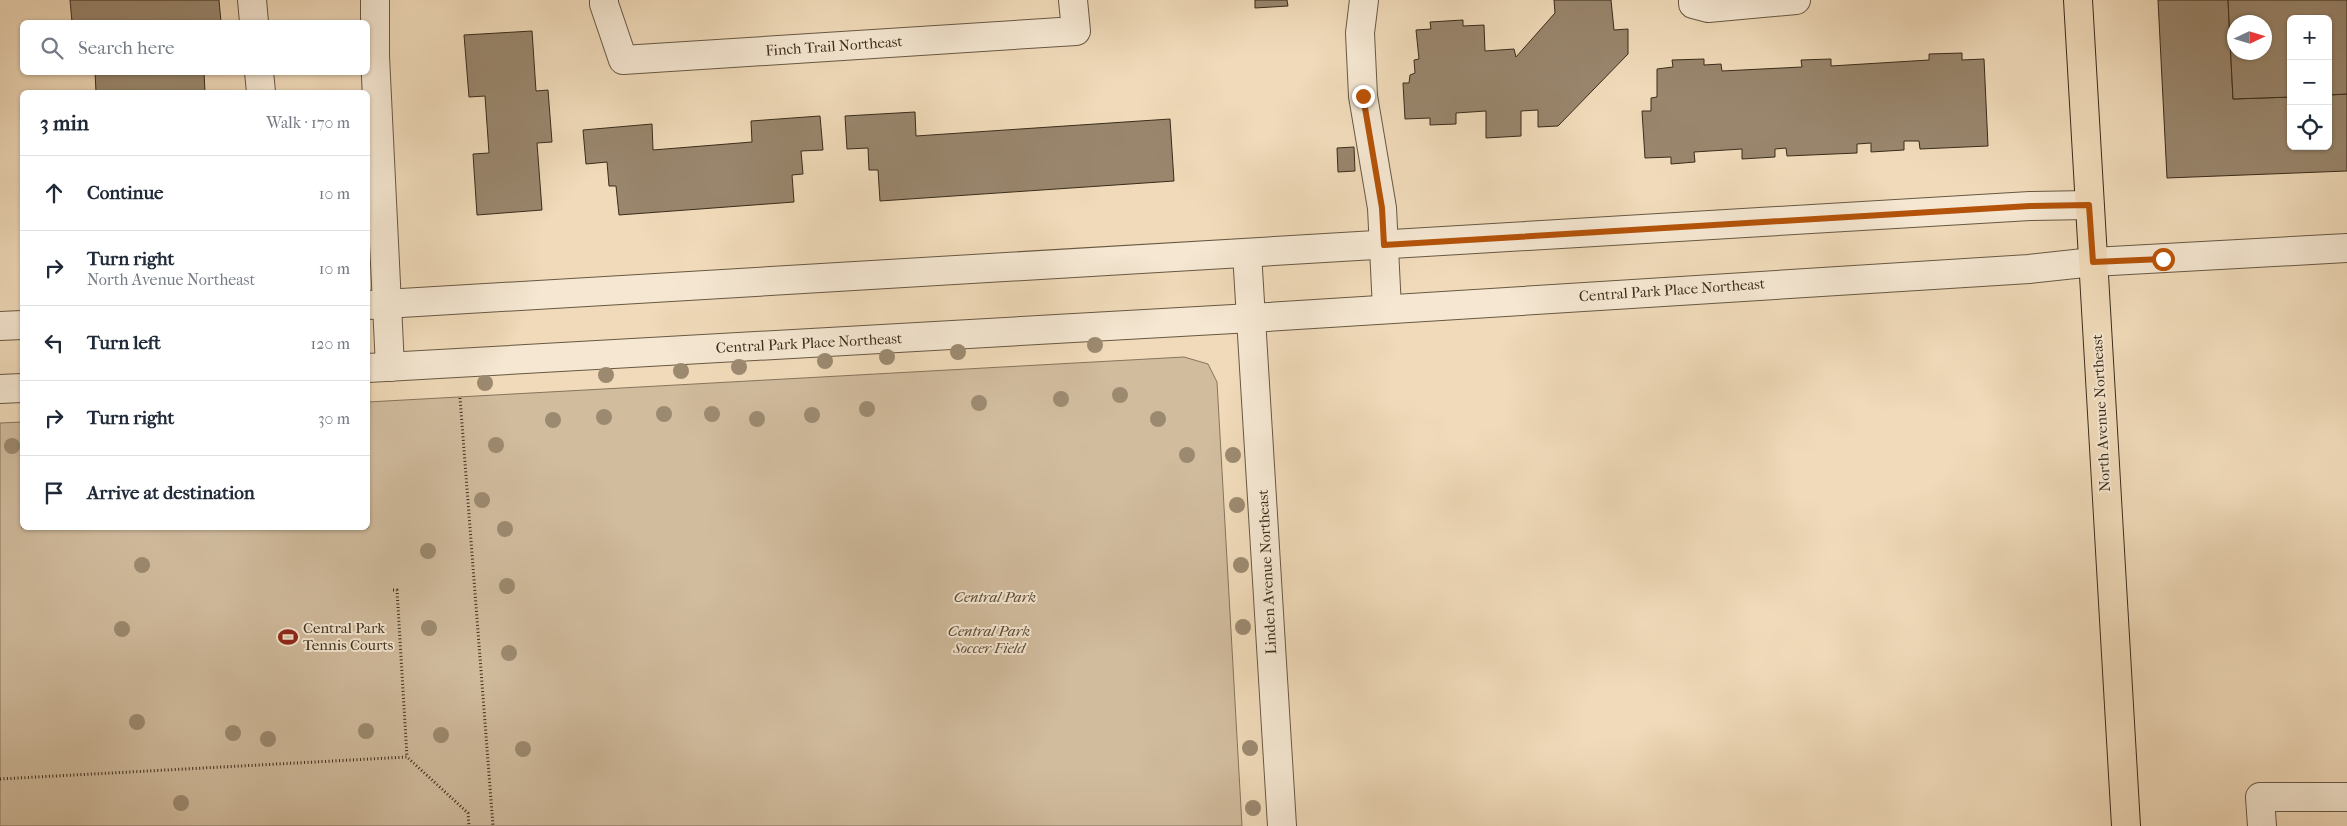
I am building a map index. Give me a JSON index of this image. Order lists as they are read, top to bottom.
{
  "streets": {
    "main road": ["North Avenue Northeast"],
    "street": ["Finch Trail Northeast", "Central Park Place Northeast", "Linden Avenue Northeast"]
  },
  "crossings": [
    ["Central Park Place Northeast", "North Avenue Northeast"],
    ["Central Park Place Northeast", "Linden Avenue Northeast"]
  ],
  "parks": ["Central Park", "Central Park Soccer Field"],
  "places": {
    "sports": ["Central Park Tennis Courts"]
  },
  "north": "right",
  "page": {
    "map_buttons": ["+", "−"],
    "search": "Search here",
    "heading": ["3 min", "Walk · 170 m"],
    "list": [
      ["Continue", "10 m"],
      ["Turn right", "North Avenue Northeast", "10 m"],
      ["Turn left", "120 m"],
      ["Turn right", "30 m"],
      "Arrive at destination"
    ]
  }
}
